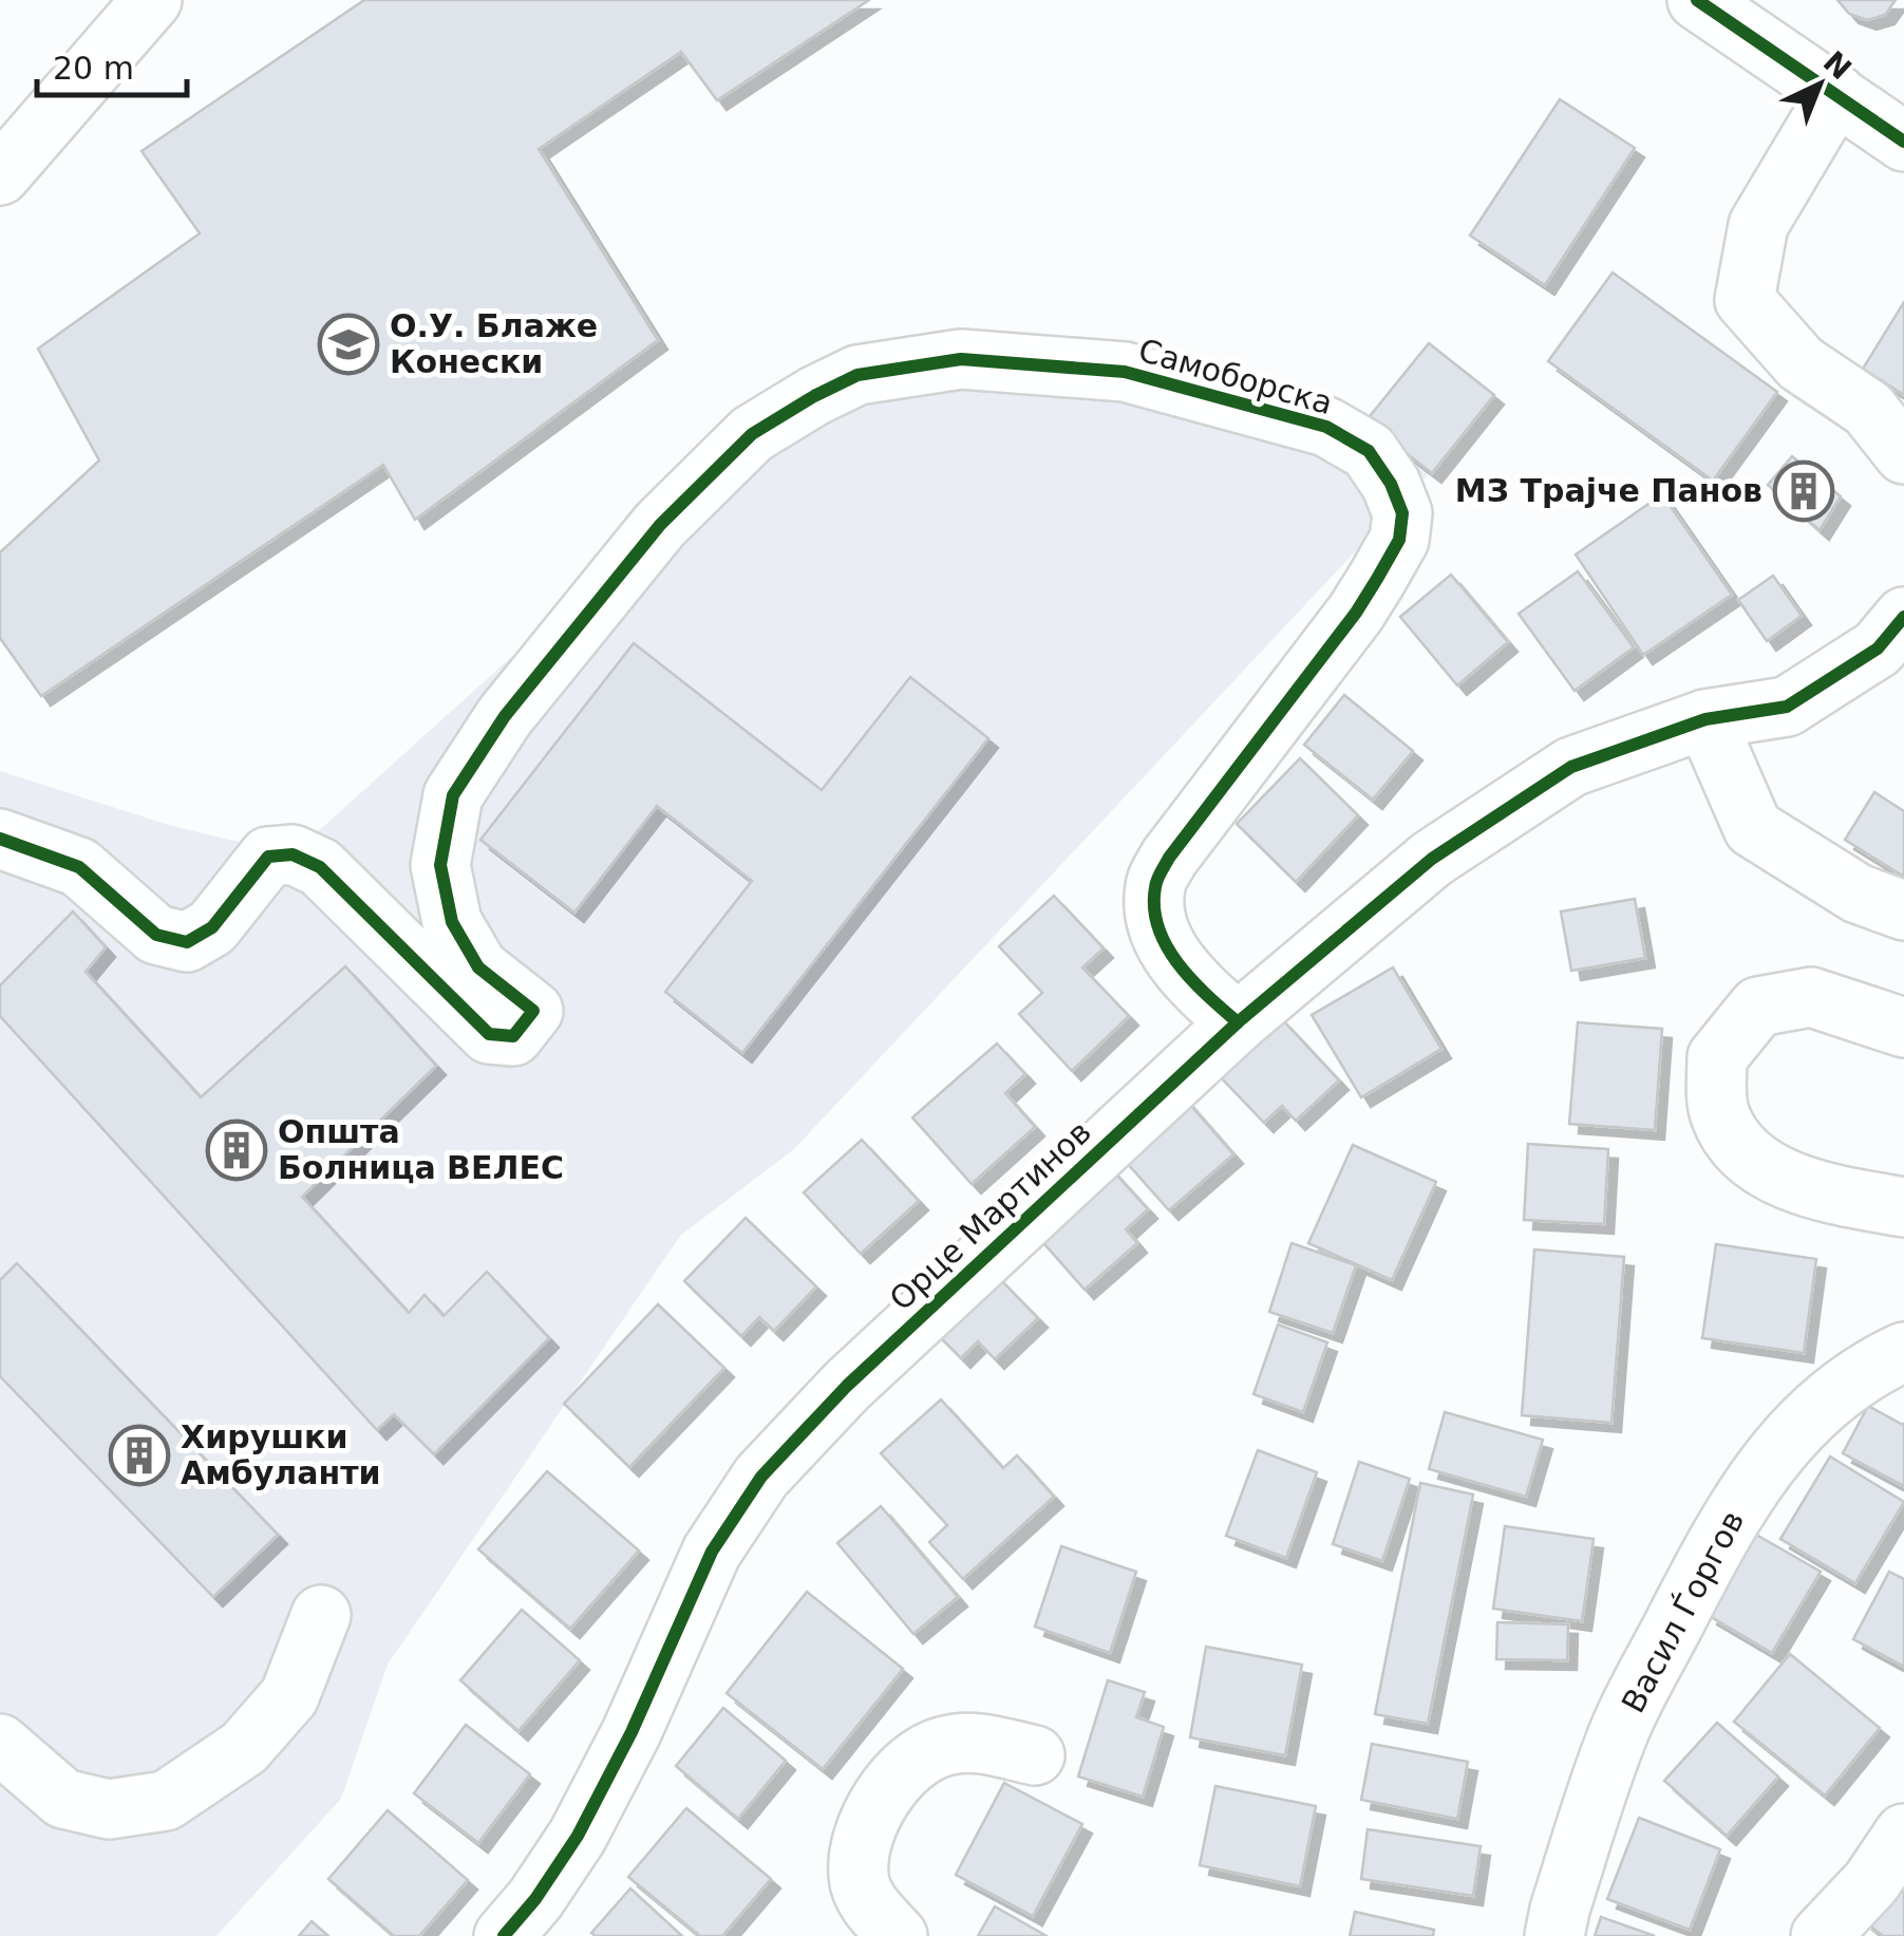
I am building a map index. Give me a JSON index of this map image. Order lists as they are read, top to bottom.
{
  "streets": {
    "street": ["Самоборска", "Орце Мартинов", "Васил Ѓоргов"]
  },
  "crossings": [
    ["Самоборска", "Орце Мартинов"]
  ],
  "places": {
    "school or university": ["О.У. Блаже Конески"],
    "building": ["МЗ Трајче Панов", "Општа Болница ВЕЛЕС", "Хирушки Амбуланти"]
  },
  "scale_bar": "20 m",
  "north": "top right"
}
